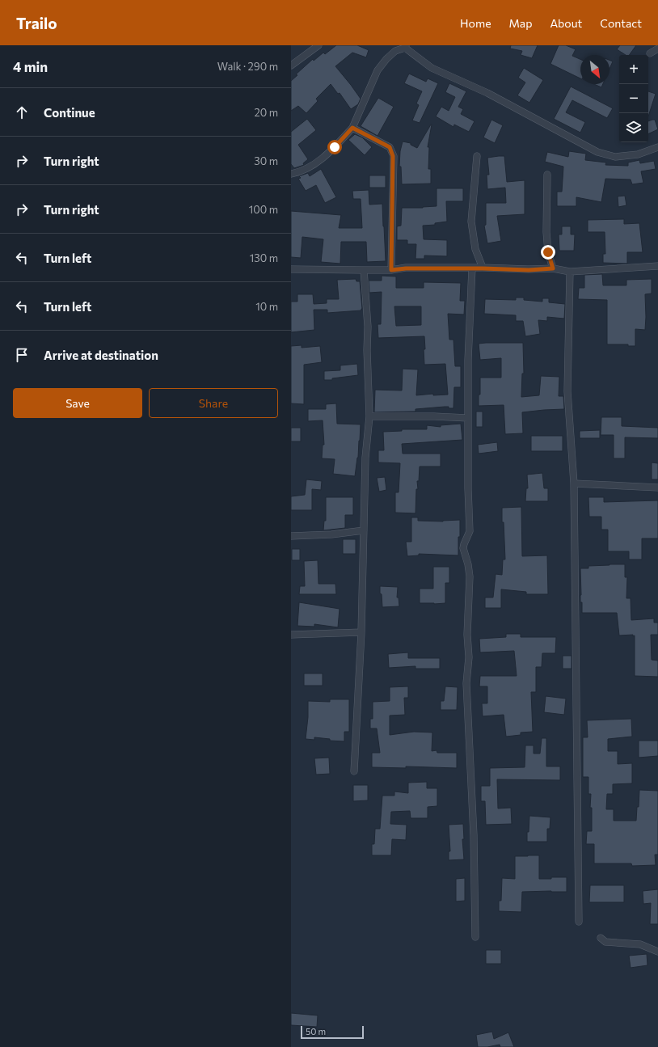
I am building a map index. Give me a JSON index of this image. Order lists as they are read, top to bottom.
{
  "scale_bar": "50 m",
  "north": "bottom right",
  "page": {
    "header": "Trailo",
    "nav": [
      "Home",
      "Map",
      "About",
      "Contact"
    ],
    "heading": ["4 min", "Walk · 290 m"],
    "map_buttons": ["+", "−"],
    "list": [
      ["Continue", "20 m"],
      ["Turn right", "30 m"],
      ["Turn right", "100 m"],
      ["Turn left", "130 m"],
      ["Turn left", "10 m"],
      "Arrive at destination"
    ],
    "buttons": ["Save", "Share"],
    "scale": "50 m"
  }
}
